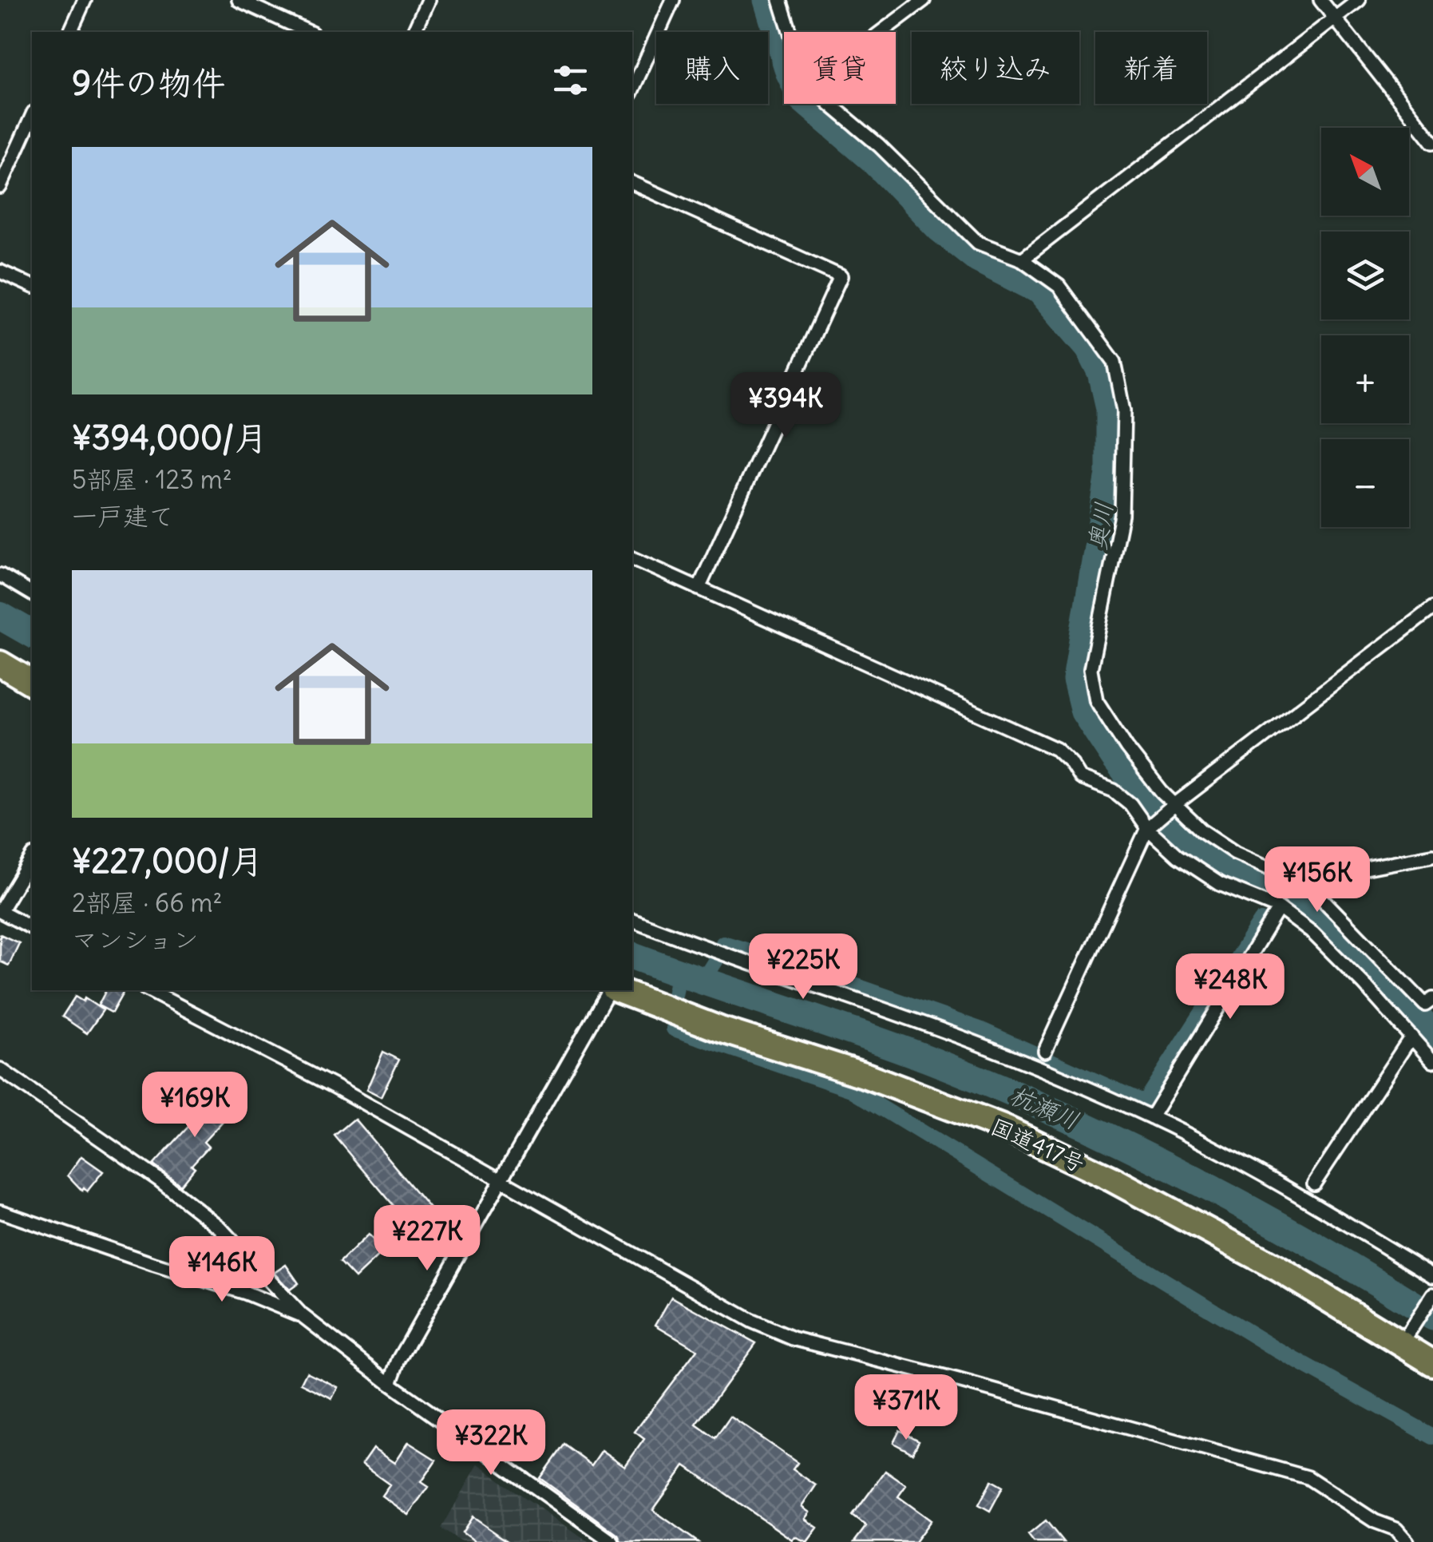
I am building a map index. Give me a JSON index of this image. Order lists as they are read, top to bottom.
{
  "streets": {
    "highway": ["国道417号"]
  },
  "water": ["奥川", "杭瀬川"],
  "north": "top left",
  "page": {
    "chip": [
      "購入",
      "賃貸",
      "絞り込み",
      "新着"
    ],
    "heading": "9件の物件",
    "map_buttons": ["+", "−"],
    "list": [
      {
        "name": "¥394,000/月",
        "note": "5部屋 · 123 m² · 一戸建て"
      },
      {
        "name": "¥227,000/月",
        "note": "2部屋 · 66 m² · マンション"
      }
    ],
    "price": [
      "¥394K",
      "¥156K",
      "¥225K",
      "¥248K",
      "¥169K",
      "¥227K",
      "¥146K",
      "¥371K",
      "¥322K"
    ]
  }
}
